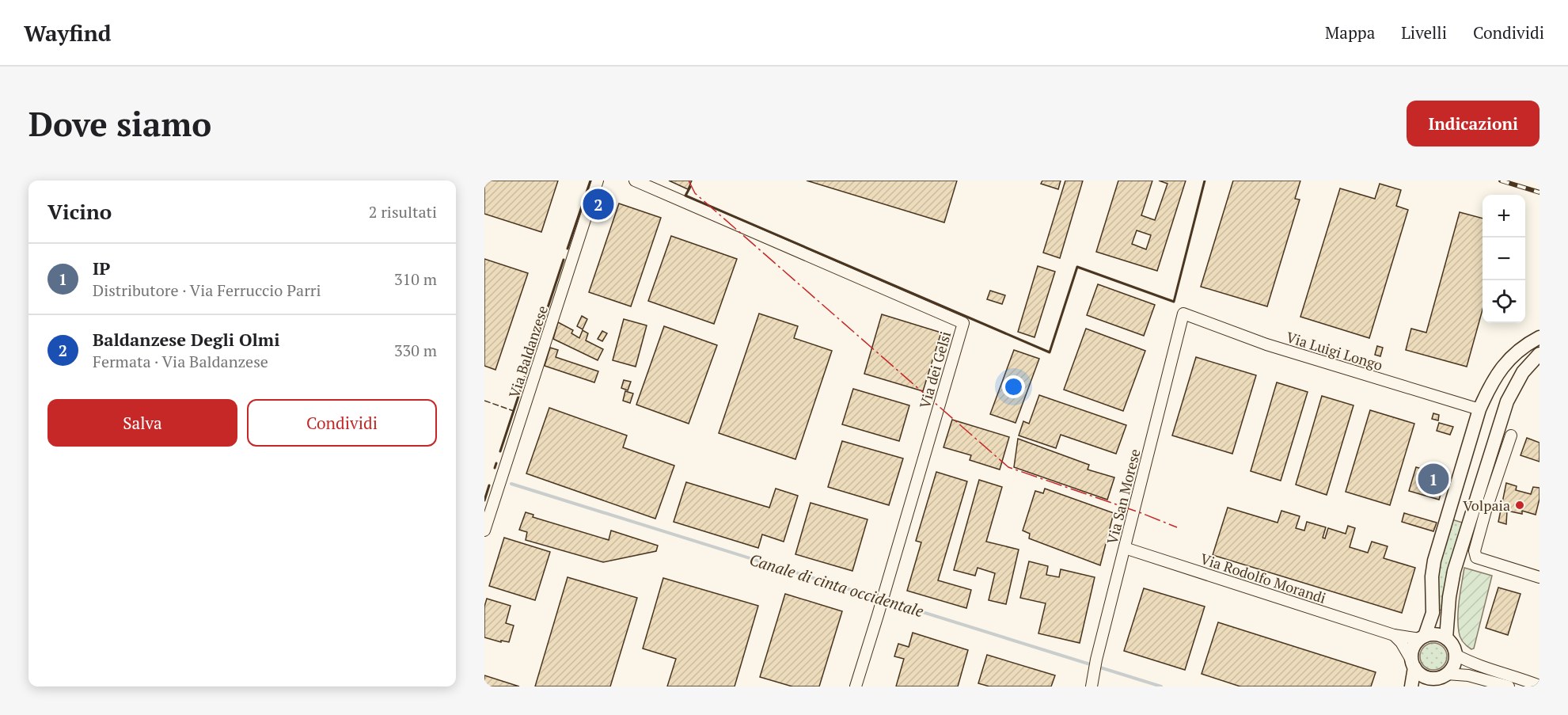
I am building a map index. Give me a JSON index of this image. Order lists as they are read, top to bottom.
{
  "streets": {
    "street": [
      "Via Luigi Longo",
      "Via Baldanzese",
      "Via dei Gelsi",
      "Via San Morese",
      "Via Rodolfo Morandi"
    ]
  },
  "crossings": [
    ["Via Luigi Longo", "Via San Morese"],
    ["Via San Morese", "Via Rodolfo Morandi"]
  ],
  "water": ["Canale di cinta occidentale"],
  "places": ["Volpaia"],
  "page": {
    "header": "Wayfind",
    "nav": ["Mappa", "Livelli", "Condividi"],
    "buttons": [
      "Indicazioni",
      ["Salva", "Condividi"]
    ],
    "title": "Dove siamo",
    "heading": ["Vicino", "2 risultati"],
    "pins": ["2", "1"],
    "map_buttons": ["+", "−"],
    "list": [
      {
        "mark": "1",
        "name": "IP",
        "note": "Distributore · Via Ferruccio Parri",
        "value": "310 m"
      },
      {
        "mark": "2",
        "name": "Baldanzese Degli Olmi",
        "note": "Fermata · Via Baldanzese",
        "value": "330 m"
      }
    ]
  }
}
